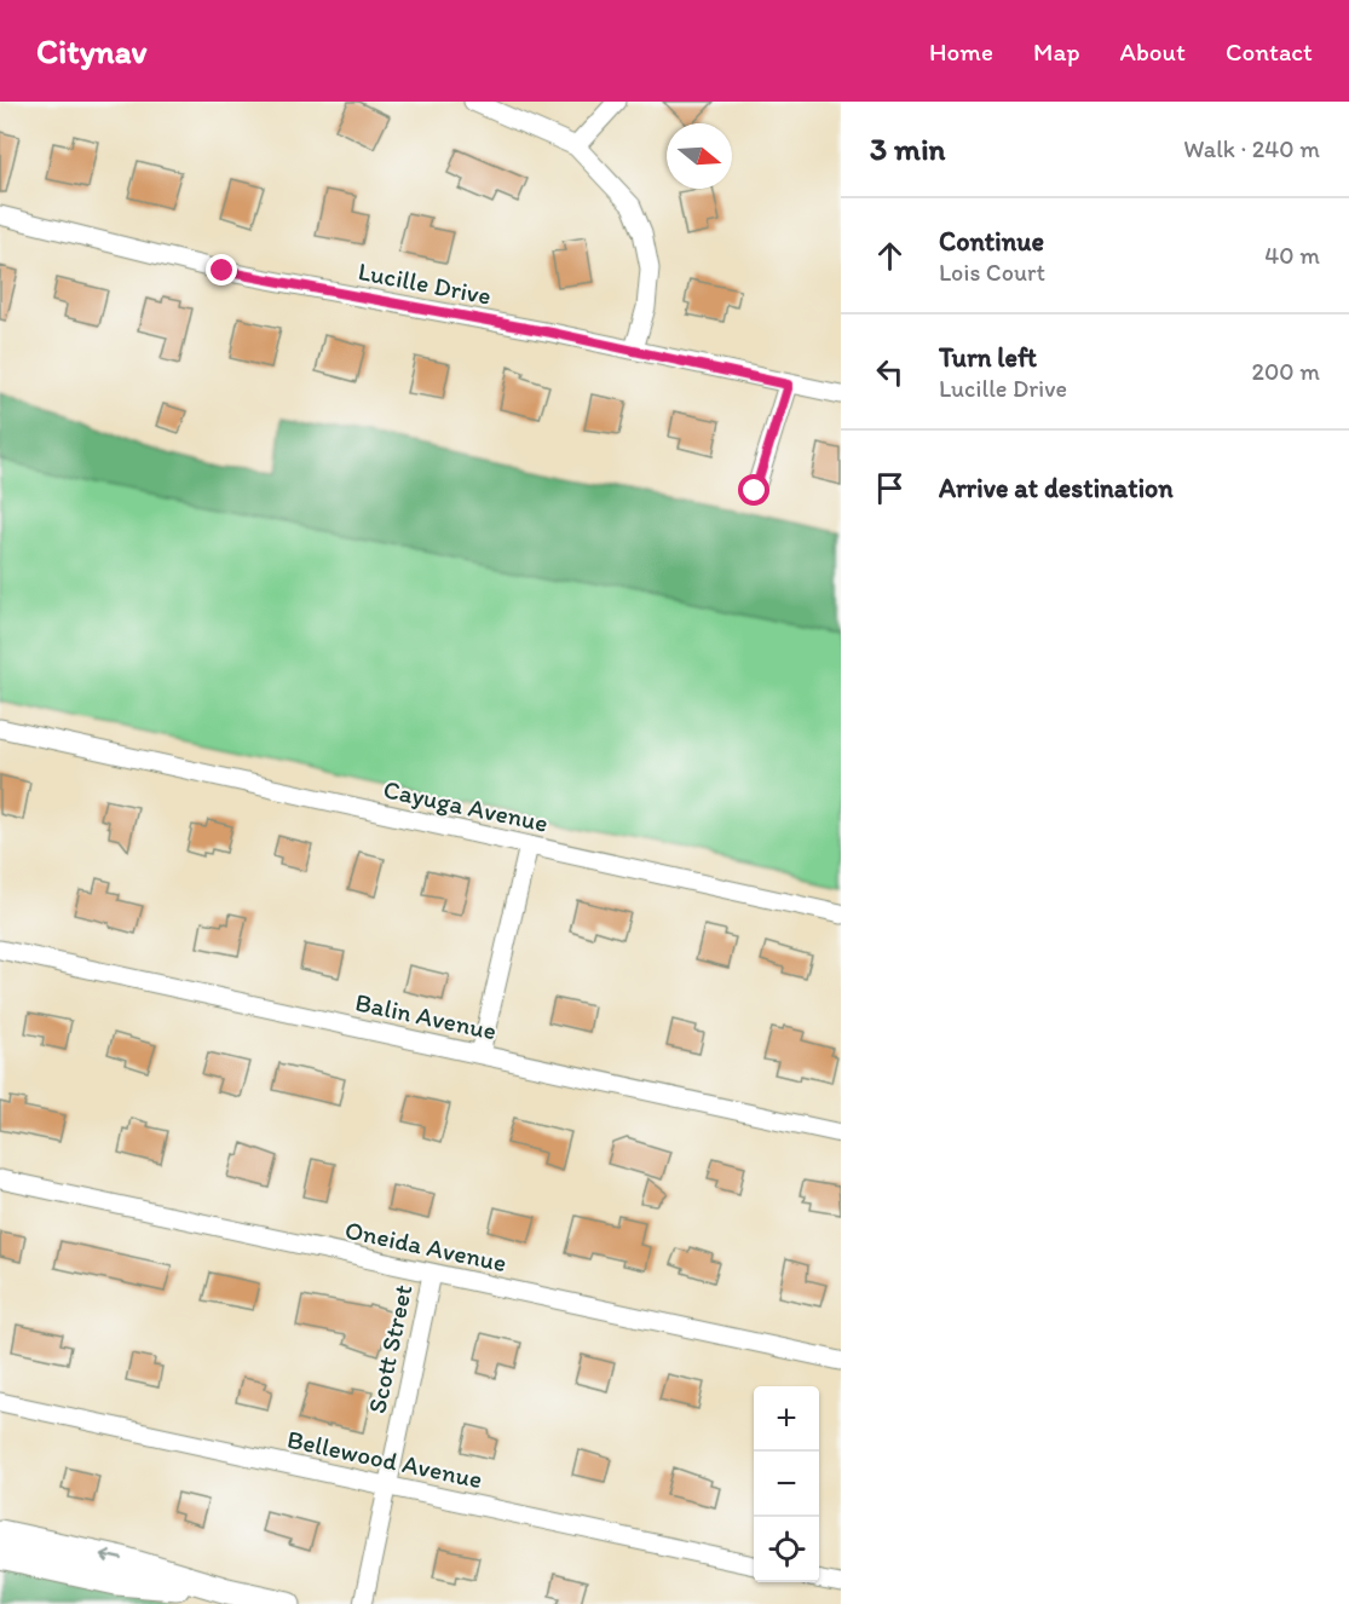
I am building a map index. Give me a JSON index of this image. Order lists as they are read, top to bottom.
{
  "streets": {
    "street": [
      "Lucille Drive",
      "Cayuga Avenue",
      "Balin Avenue",
      "Oneida Avenue",
      "Scott Street",
      "Bellewood Avenue"
    ]
  },
  "crossings": [
    ["Oneida Avenue", "Scott Street"],
    ["Scott Street", "Bellewood Avenue"]
  ],
  "north": "right",
  "page": {
    "header": "Citynav",
    "nav": [
      "Home",
      "Map",
      "About",
      "Contact"
    ],
    "heading": ["3 min", "Walk · 240 m"],
    "list": [
      ["Continue", "Lois Court", "40 m"],
      ["Turn left", "Lucille Drive", "200 m"],
      "Arrive at destination"
    ],
    "map_buttons": ["+", "−"]
  }
}
